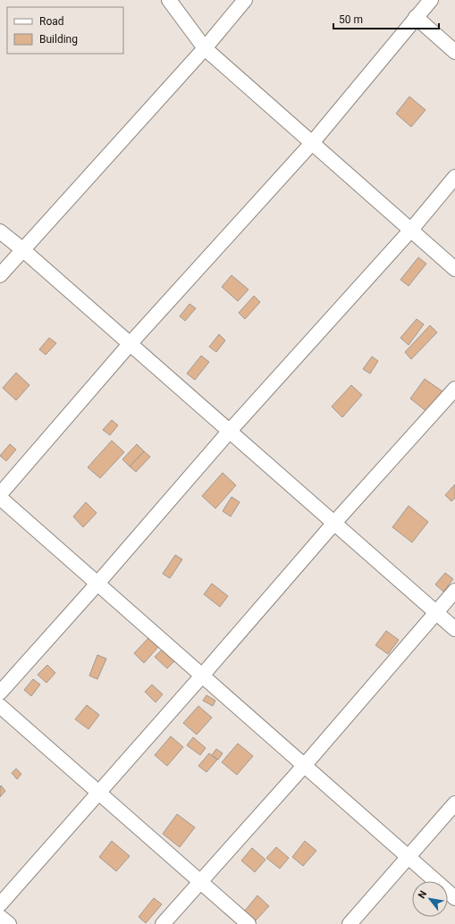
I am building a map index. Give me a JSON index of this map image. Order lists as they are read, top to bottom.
{
  "legend": ["Road", "Building"],
  "scale_bar": "50 m",
  "north": "top left"
}
